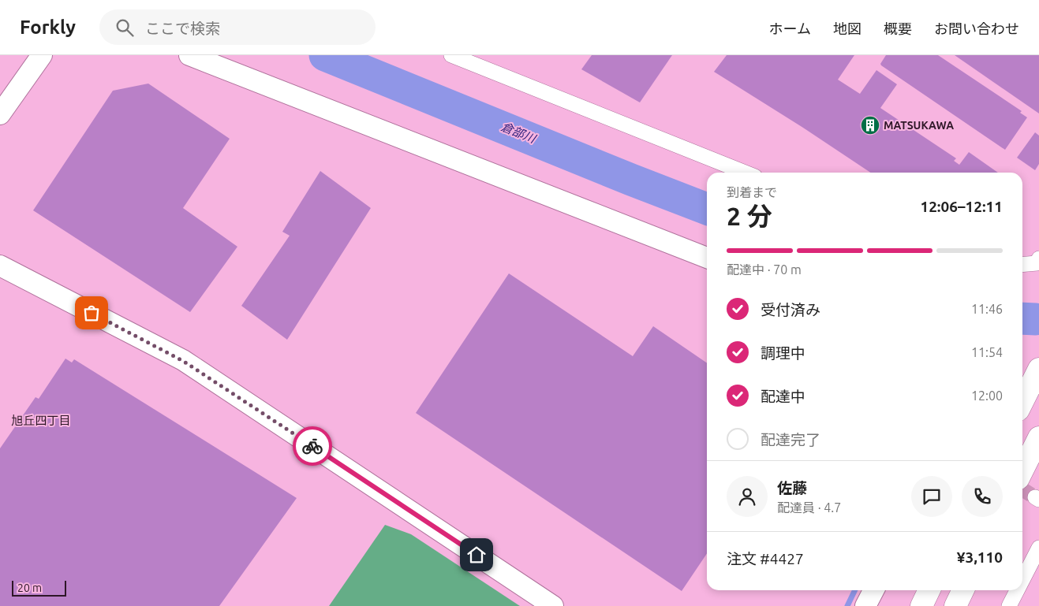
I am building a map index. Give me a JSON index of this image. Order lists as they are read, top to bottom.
{
  "districts": ["旭丘四丁目"],
  "water": ["倉部川"],
  "places": {
    "building": ["MATSUKAWA"]
  },
  "scale_bar": "20 m",
  "page": {
    "header": "Forkly",
    "search": "ここで検索",
    "nav": [
      "ホーム",
      "地図",
      "概要",
      "お問い合わせ"
    ],
    "heading": ["2 分", "到着まで", "12:06–12:11"],
    "panel": [
      "佐藤",
      "配達員 · 4.7",
      "注文 #4427",
      "¥3,110"
    ],
    "bar": "配達中 · 70 m",
    "list": [
      ["受付済み", "11:46"],
      ["調理中", "11:54"],
      ["配達中", "12:00"],
      "配達完了"
    ],
    "scale": "20 m"
  }
}
